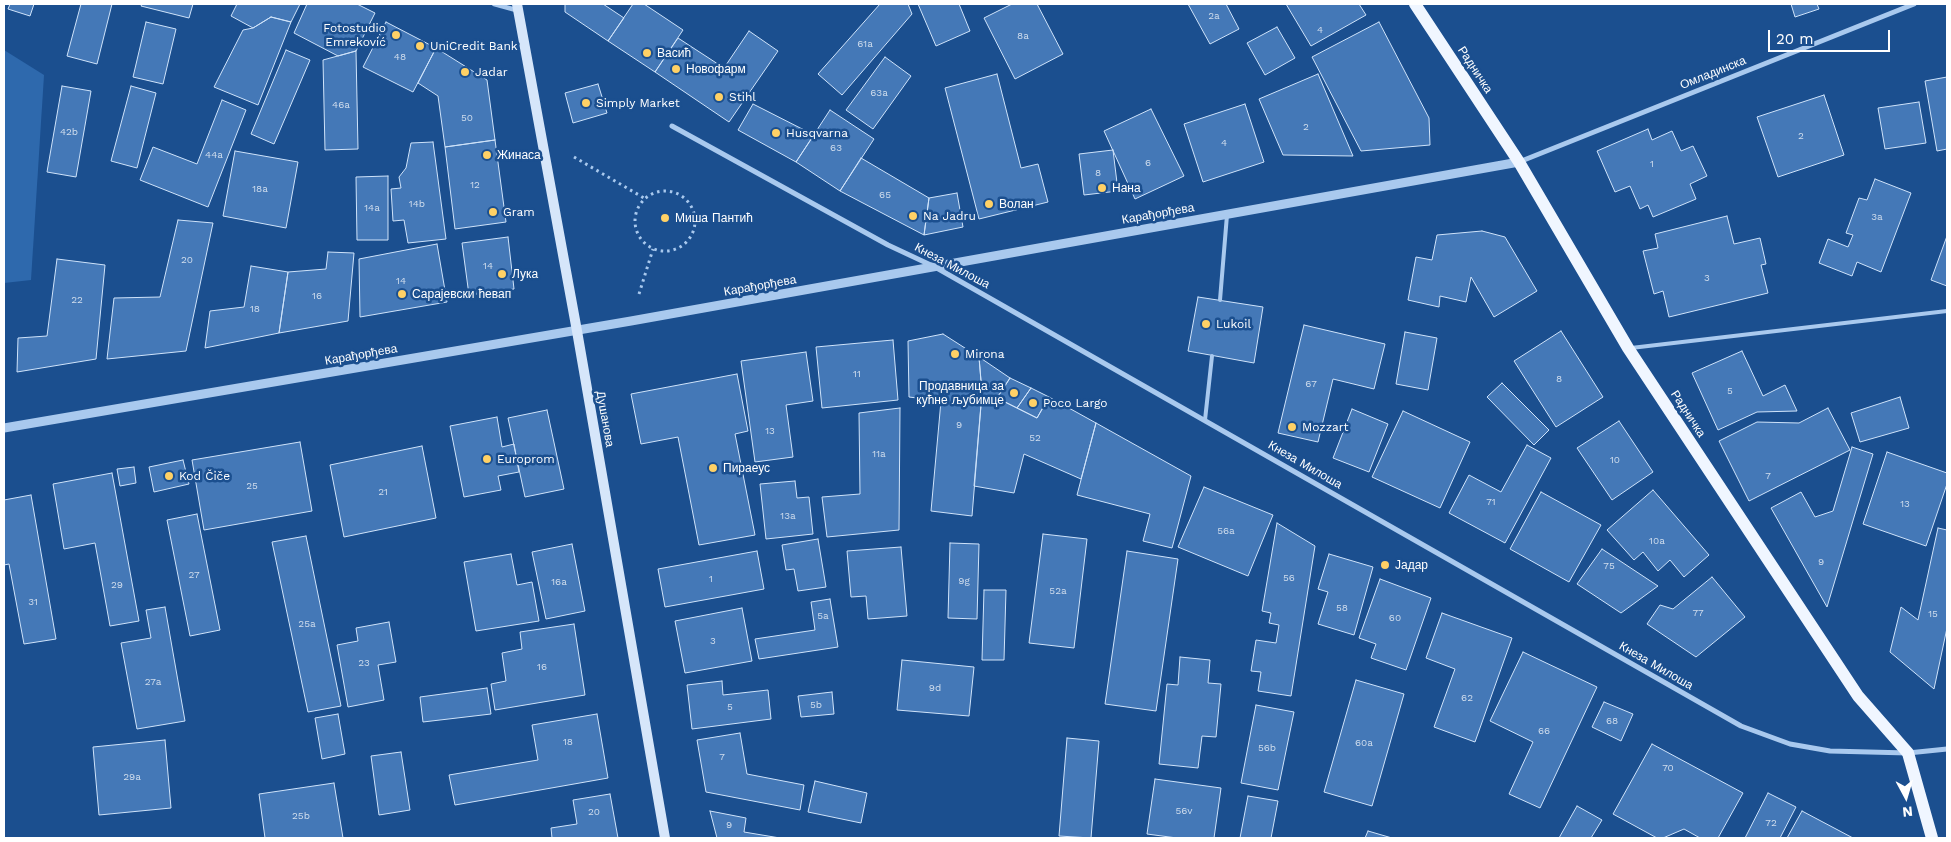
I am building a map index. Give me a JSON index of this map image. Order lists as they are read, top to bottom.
{
  "streets": {
    "main road": ["Радничка", "Душанова"],
    "street": ["Омладинска", "Карађорђева", "Кнеза Милоша"]
  },
  "crossings": [
    ["Радничка", "Омладинска"],
    ["Радничка", "Карађорђева"],
    ["Радничка", "Кнеза Милоша"],
    ["Омладинска", "Карађорђева"],
    ["Карађорђева", "Кнеза Милоша"],
    ["Карађорђева", "Душанова"]
  ],
  "places": [
    "Fotostudio Emreković",
    "UniCredit Bank",
    "Васић",
    "Новофарм",
    "Jadar",
    "Stihl",
    "Simply Market",
    "Husqvarna",
    "Жинаса",
    "Нана",
    "Волан",
    "Gram",
    "Na Jadru",
    "Миша Пантић",
    "Лука",
    "Сарајевски ћевап",
    "Lukoil",
    "Mirona",
    "Продавница за кућне љубимце",
    "Poco Largo",
    "Mozzart",
    "Europrom",
    "Пираеус",
    "Kod Čiče",
    "Јадар"
  ],
  "house_numbers": [
    "2a",
    "4",
    "8a",
    "61a",
    "48",
    "63a",
    "46a",
    "50",
    "2",
    "42b",
    "2",
    "4",
    "63",
    "44a",
    "6",
    "1",
    "8",
    "12",
    "18a",
    "65",
    "14b",
    "14a",
    "3a",
    "20",
    "14",
    "3",
    "14",
    "16",
    "22",
    "18",
    "11",
    "8",
    "67",
    "5",
    "9",
    "13",
    "52",
    "11a",
    "10",
    "7",
    "25",
    "21",
    "71",
    "13",
    "13a",
    "56a",
    "10a",
    "9",
    "75",
    "27",
    "56",
    "1",
    "9g",
    "16a",
    "29",
    "52a",
    "31",
    "58",
    "77",
    "15",
    "5a",
    "60",
    "25a",
    "3",
    "23",
    "16",
    "27a",
    "9d",
    "62",
    "5b",
    "5",
    "68",
    "66",
    "18",
    "60a",
    "56b",
    "7",
    "70",
    "29a",
    "56v",
    "20",
    "25b",
    "72",
    "9"
  ],
  "scale_bar": "20 m",
  "north": "bottom"
}
